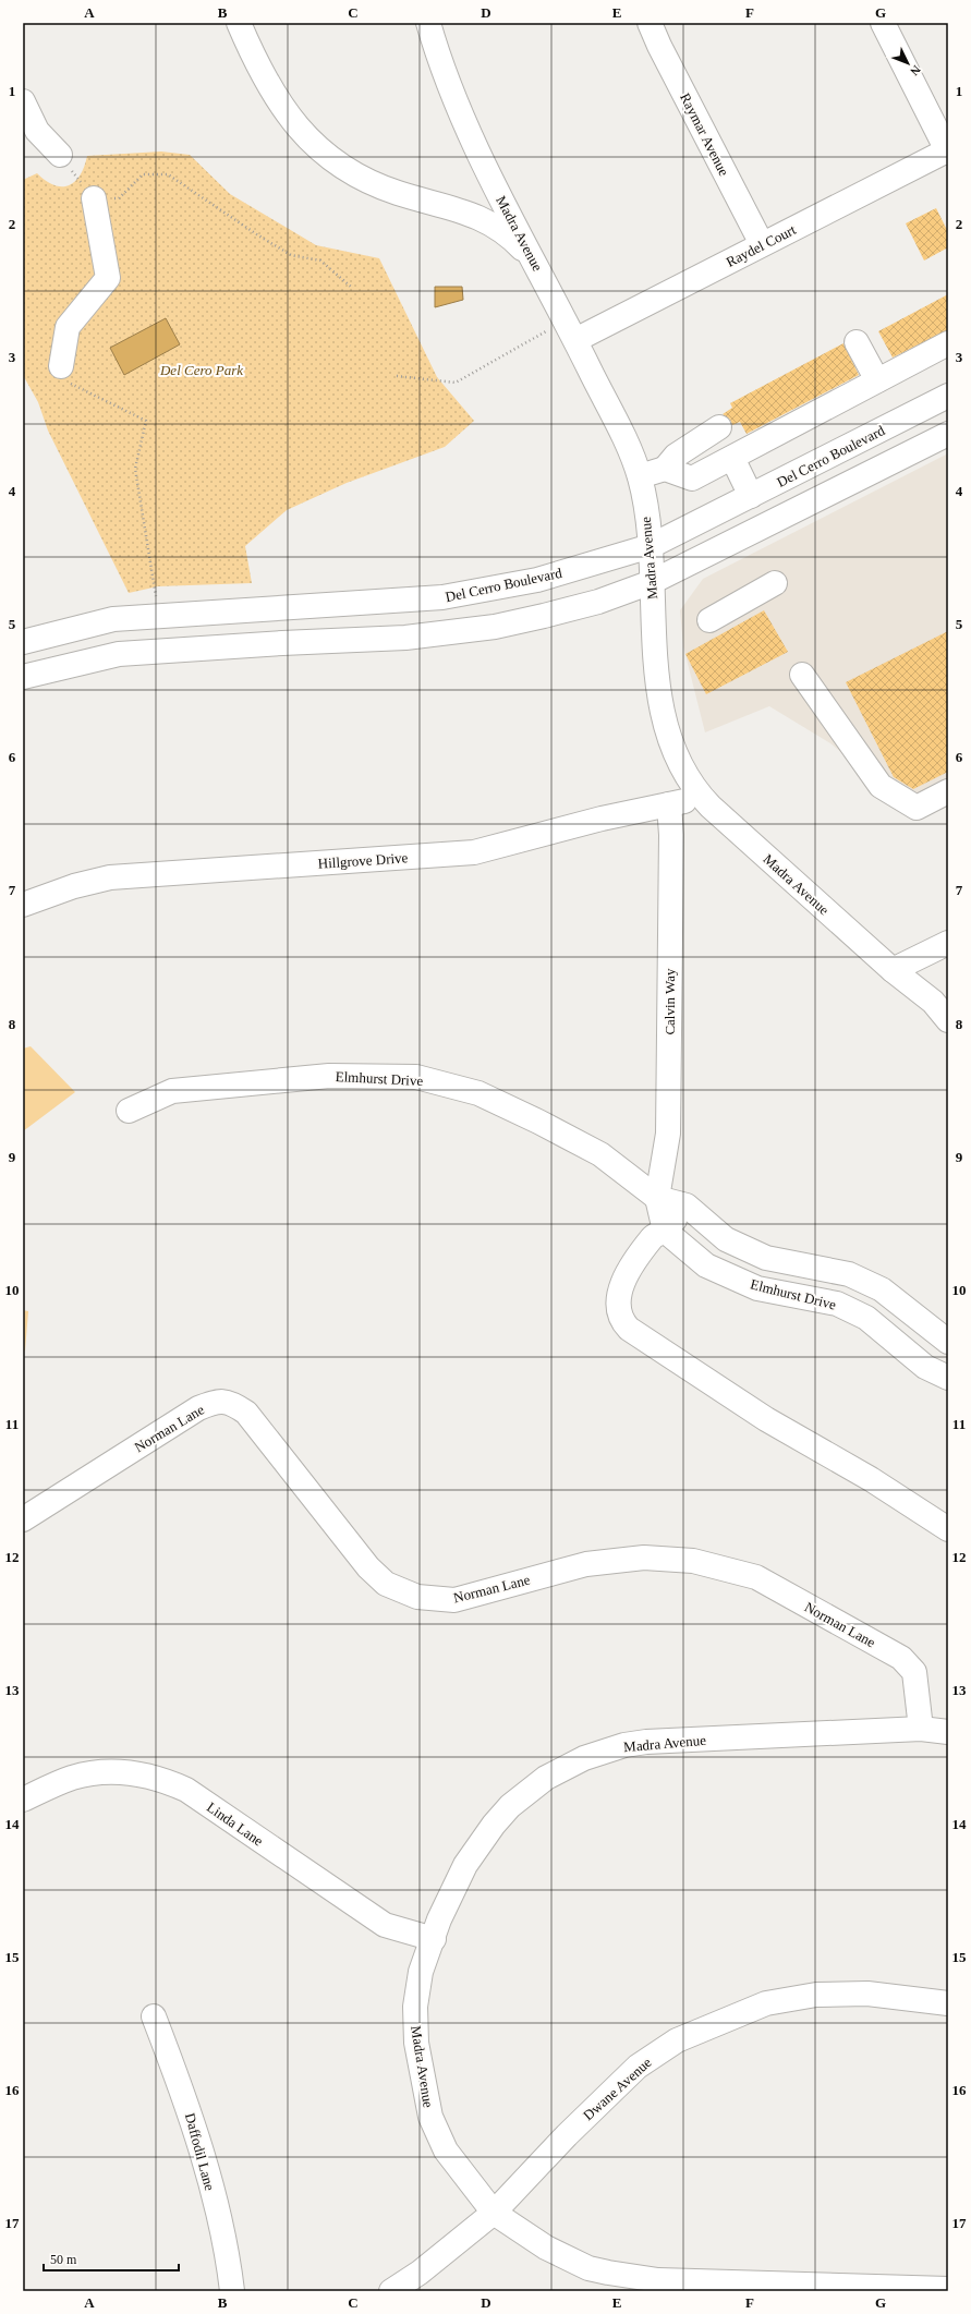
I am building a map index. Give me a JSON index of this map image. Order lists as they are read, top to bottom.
{
  "streets": {
    "street": [
      "Raymar Avenue",
      "Madra Avenue",
      "Raydel Court",
      "Del Cerro Boulevard",
      "Hillgrove Drive",
      "Calvin Way",
      "Elmhurst Drive",
      "Norman Lane",
      "Linda Lane",
      "Dwane Avenue",
      "Daffodil Lane"
    ]
  },
  "crossings": [
    ["Raymar Avenue", "Raydel Court"],
    ["Madra Avenue", "Raydel Court"],
    ["Madra Avenue", "Del Cerro Boulevard"],
    ["Madra Avenue", "Hillgrove Drive"],
    ["Madra Avenue", "Norman Lane"],
    ["Madra Avenue", "Linda Lane"],
    ["Madra Avenue", "Dwane Avenue"],
    ["Hillgrove Drive", "Calvin Way"],
    ["Calvin Way", "Elmhurst Drive"]
  ],
  "parks": ["Del Cero Park"],
  "scale_bar": "50 m",
  "north": "bottom right",
  "grid": {
    "columns": [
      "A",
      "B",
      "C",
      "D",
      "E",
      "F",
      "G"
    ],
    "rows": [
      "1",
      "2",
      "3",
      "4",
      "5",
      "6",
      "7",
      "8",
      "9",
      "10",
      "11",
      "12",
      "13",
      "14",
      "15",
      "16",
      "17"
    ]
  }
}
